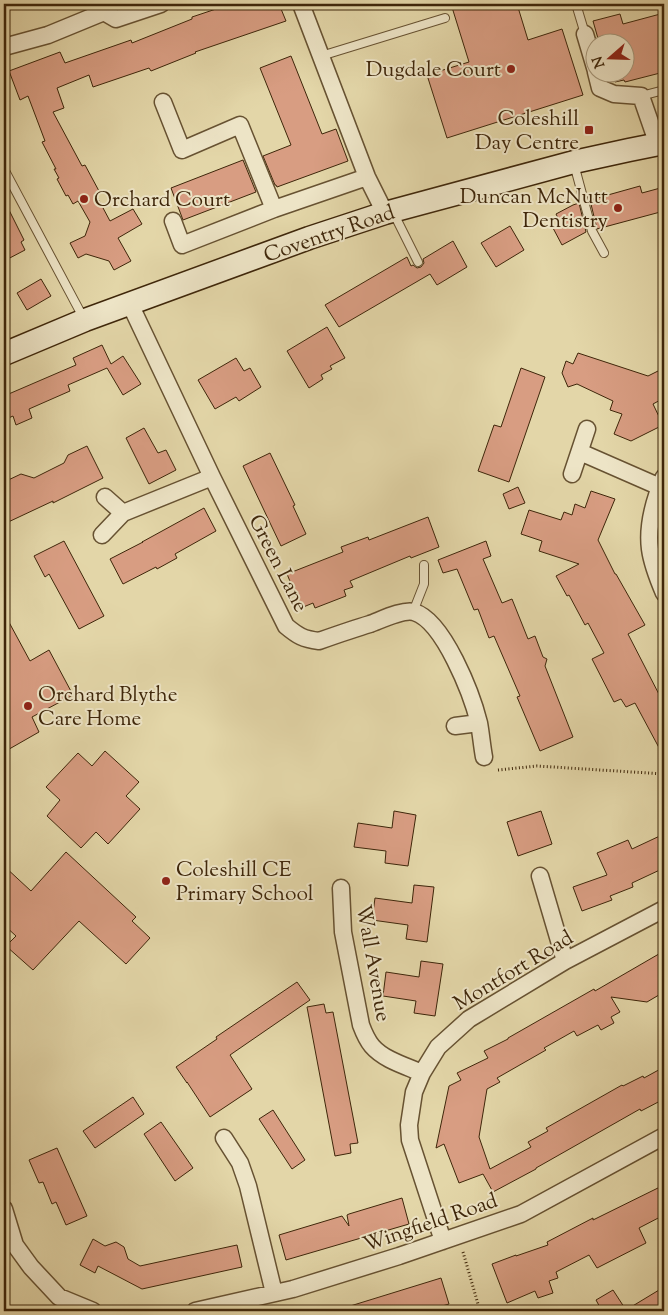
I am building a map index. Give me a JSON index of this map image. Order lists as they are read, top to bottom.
{
  "streets": {
    "main road": ["Coventry Road"],
    "street": [
      "Green Lane",
      "Wall Avenue",
      "Montfort Road",
      "Wingfield Road"
    ]
  },
  "crossings": [
    ["Coventry Road", "Green Lane"],
    ["Wall Avenue", "Montfort Road"],
    ["Montfort Road", "Wingfield Road"]
  ],
  "places": {
    "other": [
      "Dugdale Court",
      "Orchard Court",
      "Duncan McNutt Dentistry",
      "Orchard Blythe Care Home",
      "Coleshill CE Primary School"
    ],
    "transit": ["Coleshill Day Centre"]
  },
  "north": "left"
}
